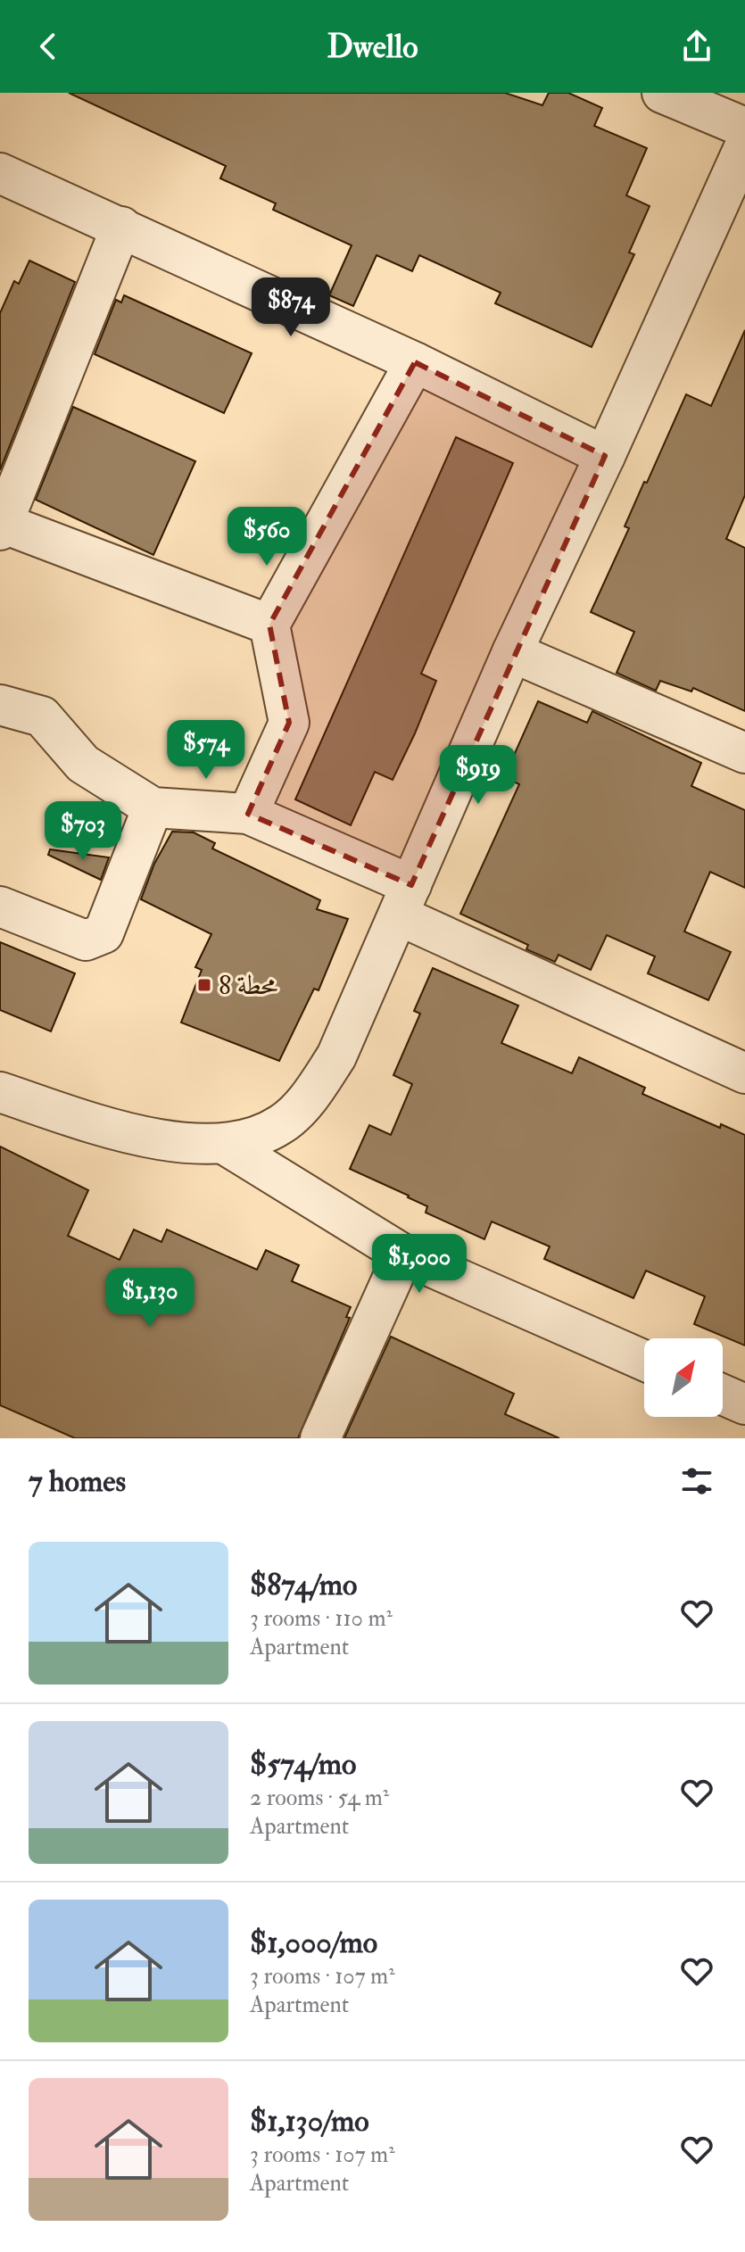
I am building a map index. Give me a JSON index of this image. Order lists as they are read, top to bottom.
{
  "places": {
    "transit": ["محطة 8"]
  },
  "north": "top right",
  "page": {
    "header": "Dwello",
    "price": [
      "$874",
      "$560",
      "$574",
      "$919",
      "$703",
      "$1,000",
      "$1,130"
    ],
    "heading": "7 homes",
    "list": [
      {
        "name": "$874/mo",
        "note": "3 rooms · 110 m² · Apartment"
      },
      {
        "name": "$574/mo",
        "note": "2 rooms · 54 m² · Apartment"
      },
      {
        "name": "$1,000/mo",
        "note": "3 rooms · 107 m² · Apartment"
      },
      {
        "name": "$1,130/mo",
        "note": "3 rooms · 107 m² · Apartment"
      }
    ]
  }
}
